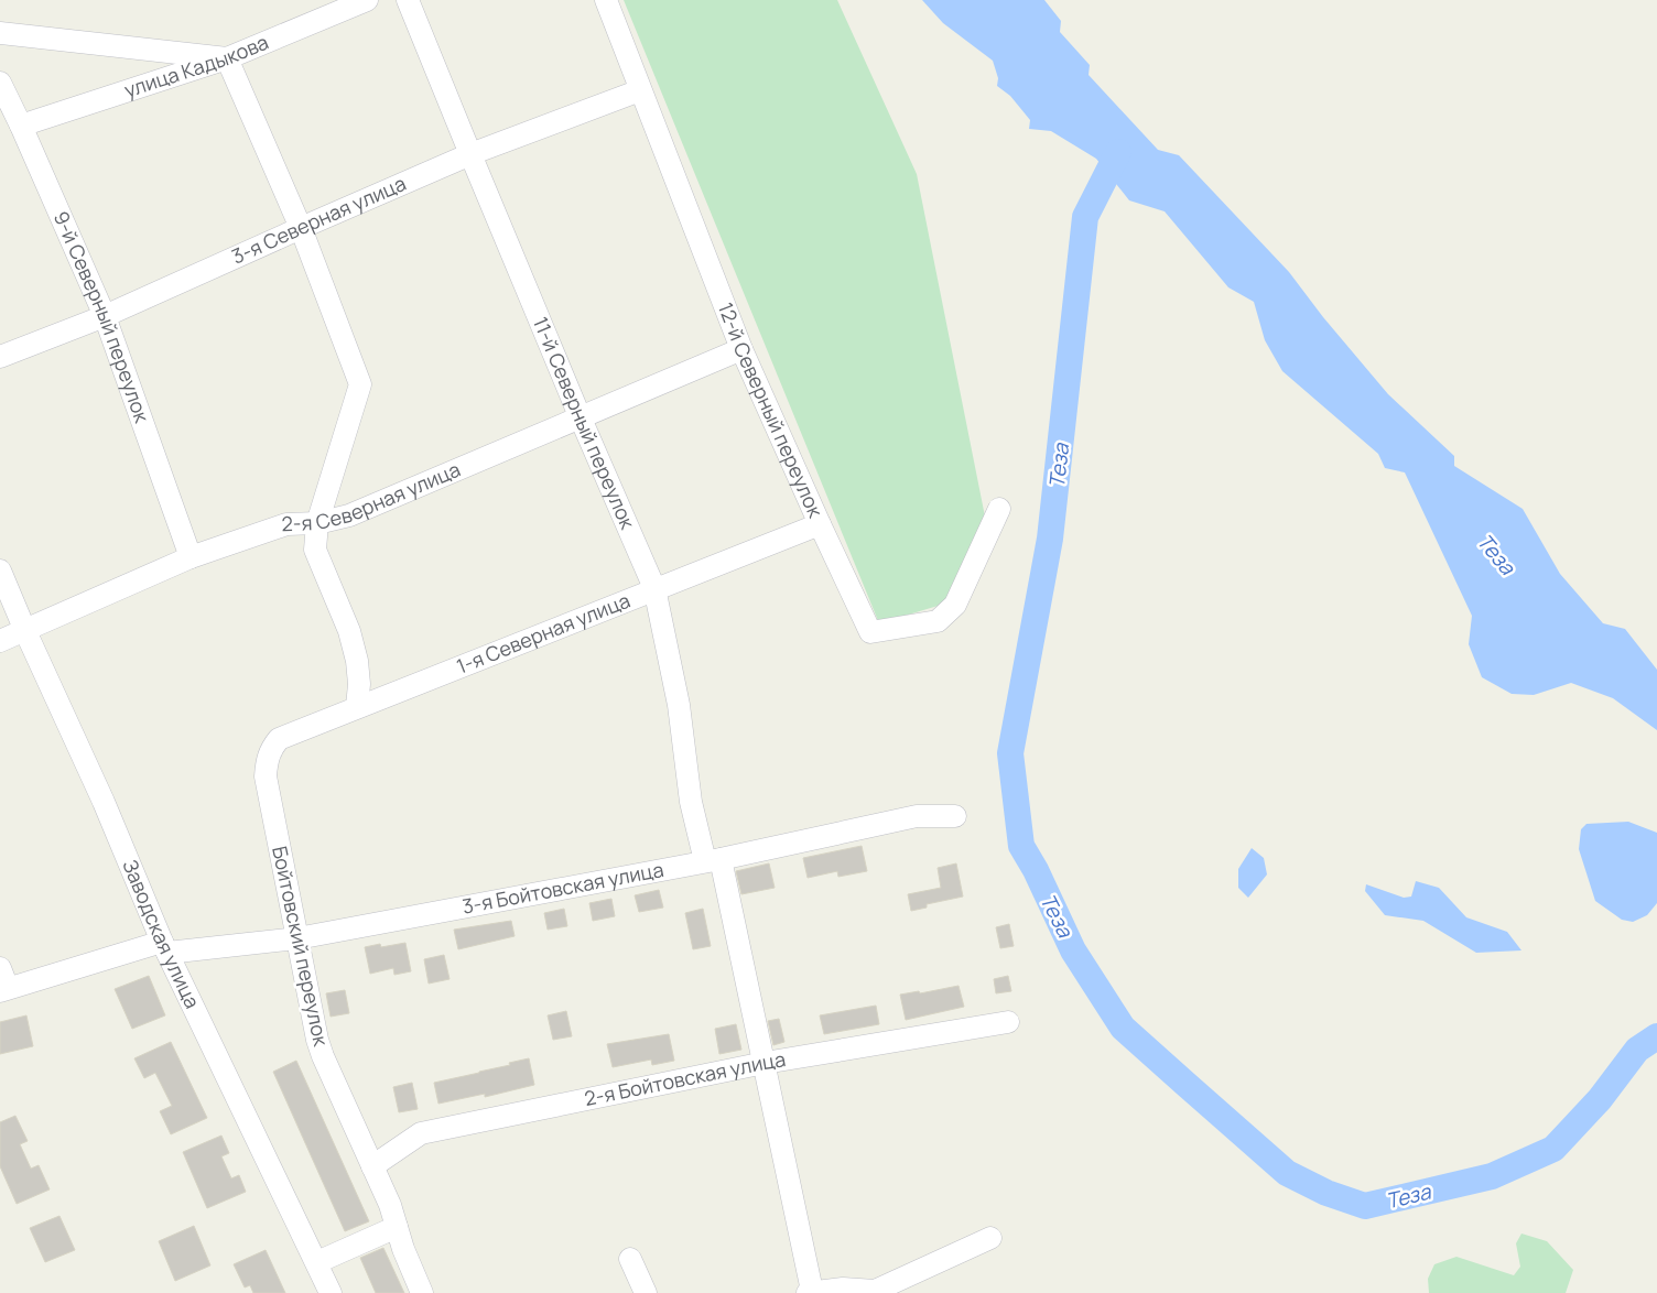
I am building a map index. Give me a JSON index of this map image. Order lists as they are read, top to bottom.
{
  "streets": {
    "street": [
      "улица Кадыкова",
      "3-я Северная улица",
      "9-й Северный переулок",
      "12-й Северный переулок",
      "11-й Северный переулок",
      "2-я Северная улица",
      "1-я Северная улица",
      "3-я Бойтовская улица",
      "Заводская улица",
      "Бойтовский переулок",
      "2-я Бойтовская улица"
    ]
  },
  "crossings": [
    ["улица Кадыкова", "9-й Северный переулок"],
    ["3-я Северная улица", "9-й Северный переулок"],
    ["3-я Северная улица", "12-й Северный переулок"],
    ["3-я Северная улица", "11-й Северный переулок"],
    ["9-й Северный переулок", "2-я Северная улица"],
    ["12-й Северный переулок", "2-я Северная улица"],
    ["12-й Северный переулок", "1-я Северная улица"],
    ["11-й Северный переулок", "2-я Северная улица"],
    ["11-й Северный переулок", "1-я Северная улица"],
    ["11-й Северный переулок", "3-я Бойтовская улица"],
    ["11-й Северный переулок", "2-я Бойтовская улица"],
    ["2-я Северная улица", "Заводская улица"],
    ["1-я Северная улица", "Бойтовский переулок"],
    ["3-я Бойтовская улица", "Заводская улица"],
    ["3-я Бойтовская улица", "Бойтовский переулок"],
    ["Бойтовский переулок", "2-я Бойтовская улица"]
  ],
  "water": ["Теза"]
}
